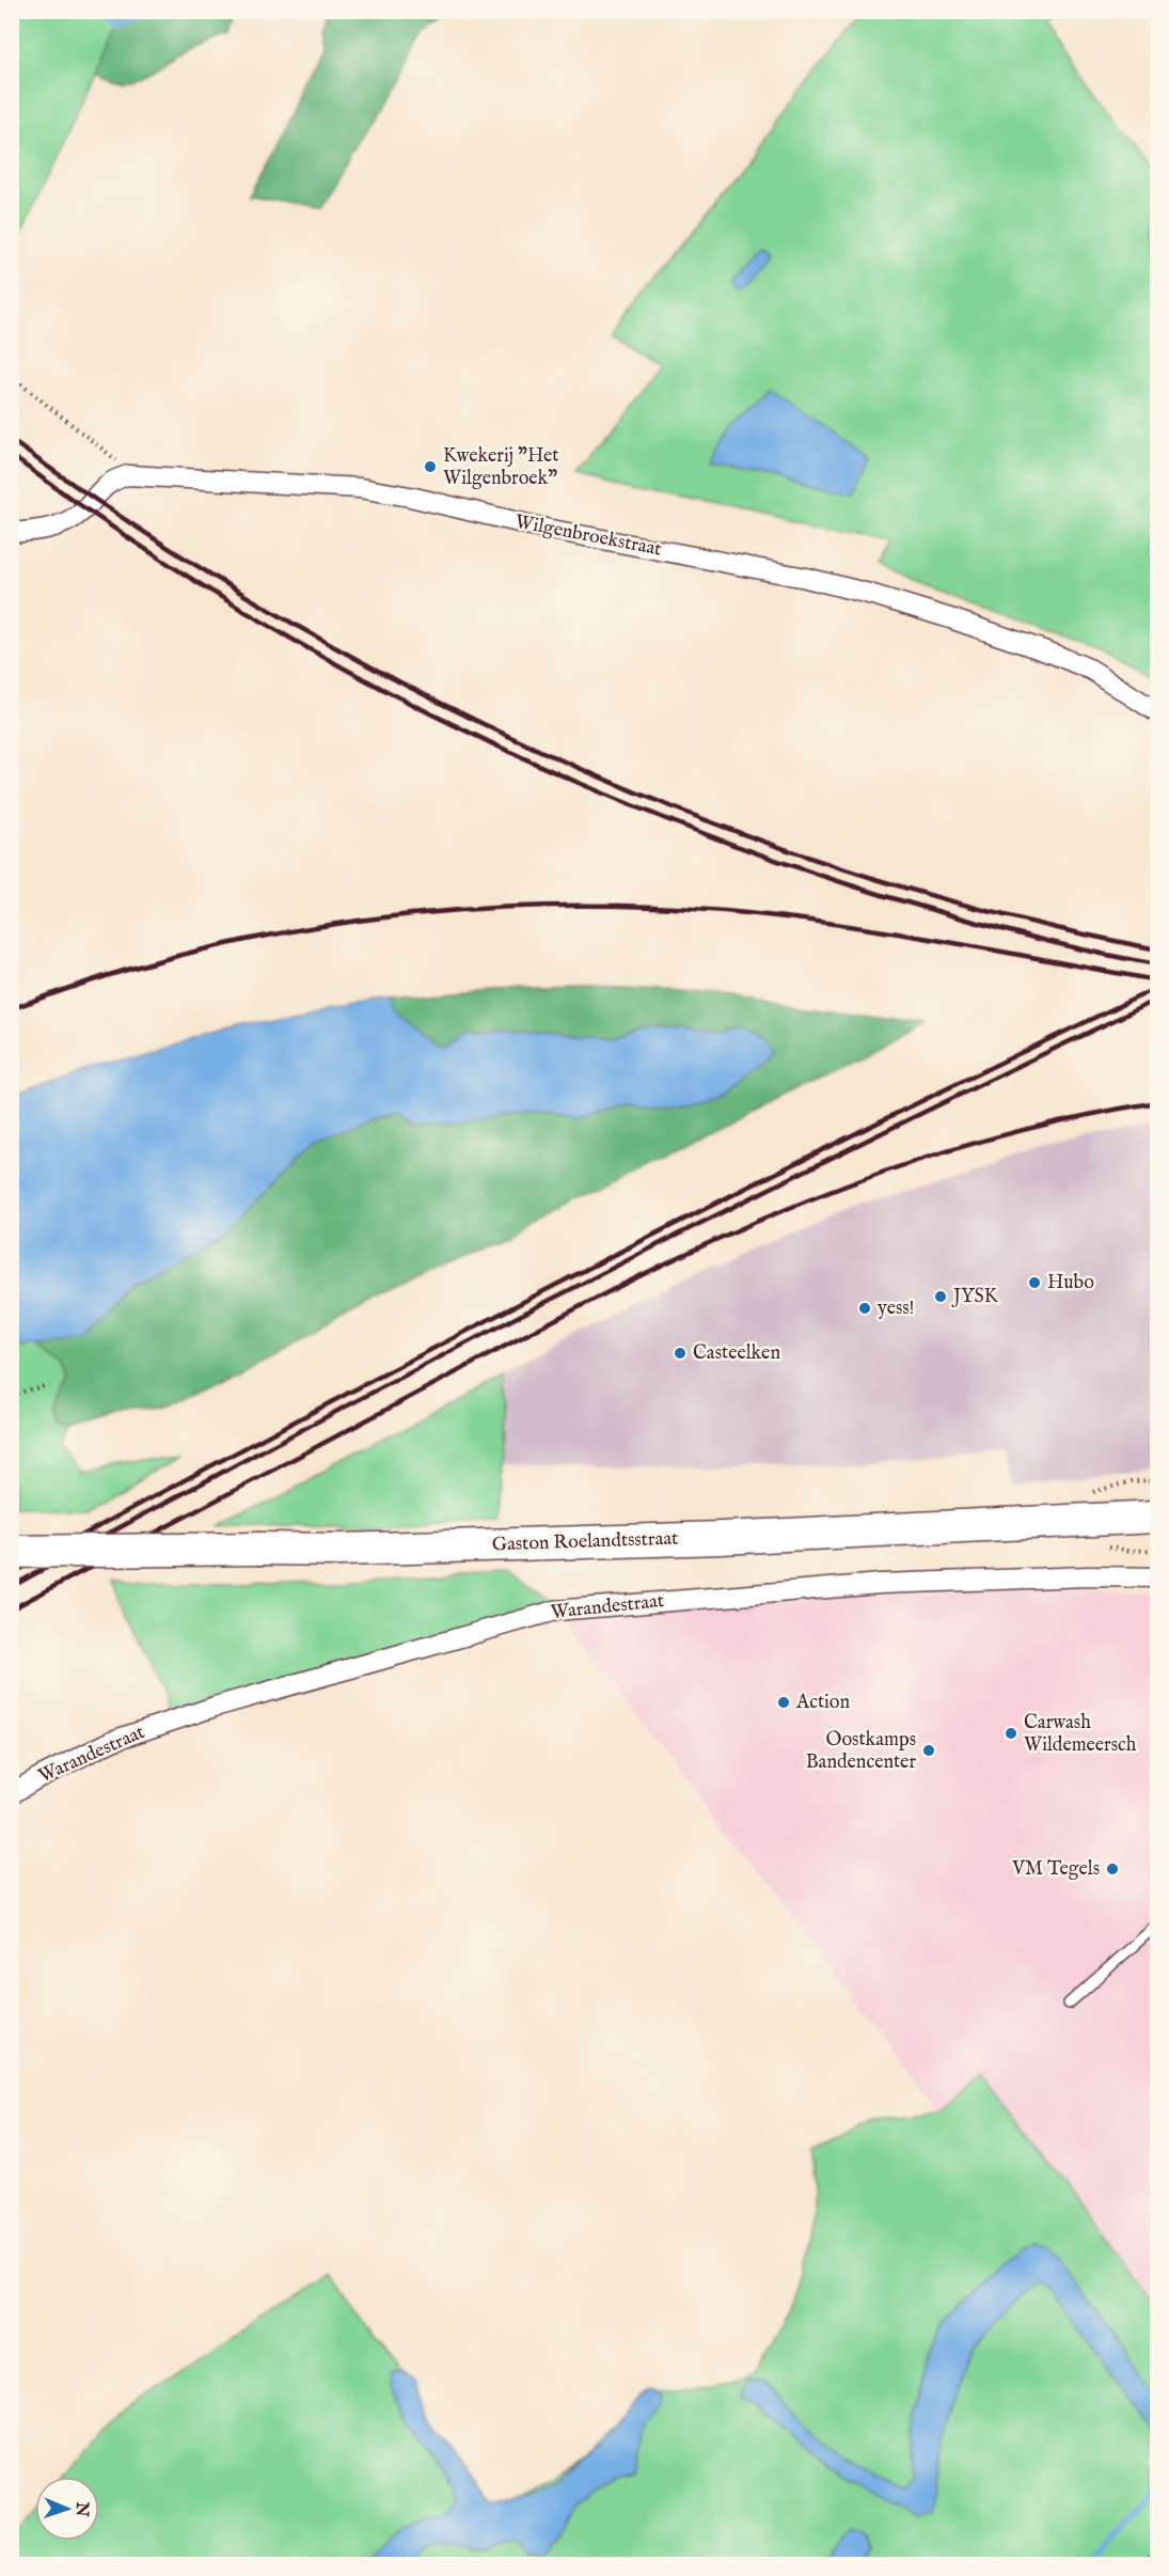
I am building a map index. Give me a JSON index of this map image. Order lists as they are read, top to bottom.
{
  "streets": {
    "main road": ["Gaston Roelandtsstraat"],
    "street": ["Wilgenbroekstraat", "Warandestraat"]
  },
  "places": [
    "Kwekerij \"Het Wilgenbroek\"",
    "Hubo",
    "JYSK",
    "yess!",
    "Casteelken",
    "Action",
    "Carwash Wildemeersch",
    "Oostkamps Bandencenter",
    "VM Tegels"
  ],
  "north": "right"
}
